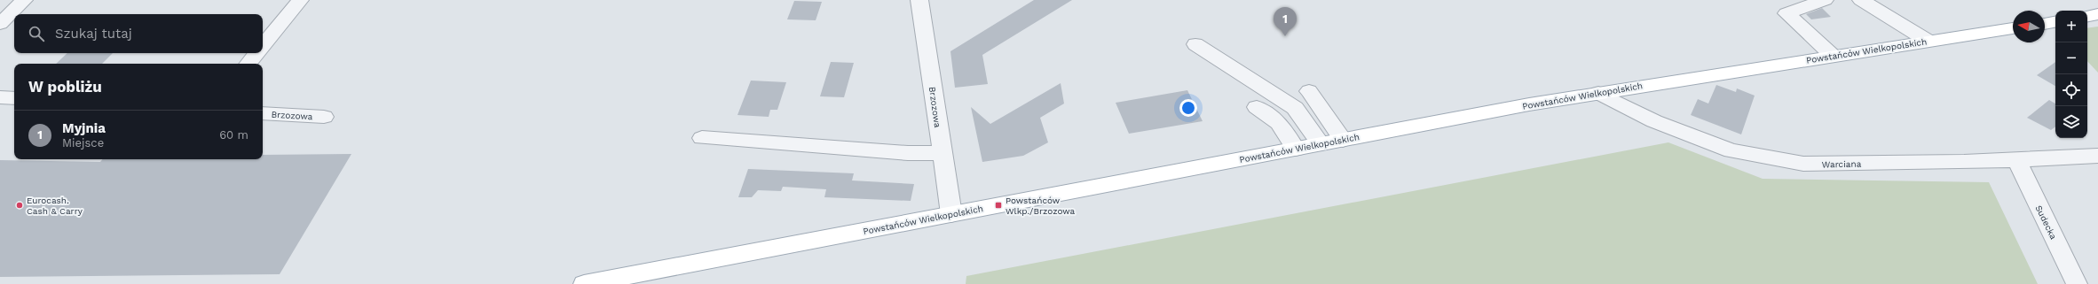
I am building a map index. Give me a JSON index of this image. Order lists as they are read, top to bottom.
{
  "streets": {
    "main road": ["Powstańców Wielkopolskich"],
    "street": ["Brzozowa", "Warciana", "Sudecka"]
  },
  "crossings": [
    ["Powstańców Wielkopolskich", "Brzozowa"],
    ["Powstańców Wielkopolskich", "Warciana"],
    ["Warciana", "Sudecka"]
  ],
  "places": {
    "other": ["Eurocash. Cash & Carry"],
    "transit": ["Powstańców Wlkp./Brzozowa"]
  },
  "north": "left",
  "page": {
    "pins": "1",
    "map_buttons": ["+", "−"],
    "search": "Szukaj tutaj",
    "heading": "W pobliżu",
    "list": [
      {
        "mark": "1",
        "name": "Myjnia",
        "note": "Miejsce",
        "value": "60 m"
      }
    ]
  }
}
